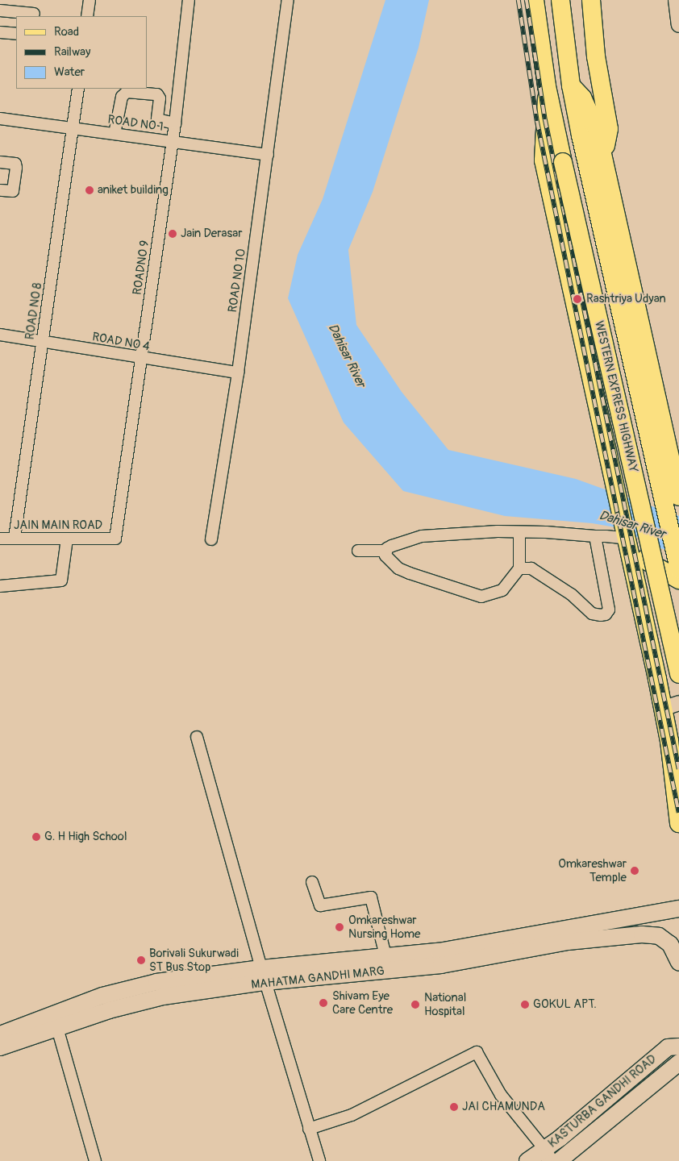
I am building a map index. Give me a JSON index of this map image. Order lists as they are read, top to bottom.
{
  "streets": {
    "main road": ["WESTERN EXPRESS HIGHWAY", "MAHATMA GANDHI MARG", "KASTURBA GANDHI ROAD"],
    "street": [
      "ROAD NO 1",
      "ROADNO 9",
      "ROAD NO 10",
      "ROAD NO 8",
      "ROAD NO 4",
      "JAIN MAIN ROAD"
    ]
  },
  "crossings": [
    ["ROAD NO 1", "ROADNO 9"],
    ["ROAD NO 1", "ROAD NO 10"],
    ["ROAD NO 1", "ROAD NO 8"],
    ["ROADNO 9", "ROAD NO 4"],
    ["ROADNO 9", "JAIN MAIN ROAD"],
    ["ROAD NO 10", "ROAD NO 4"],
    ["ROAD NO 8", "ROAD NO 4"],
    ["ROAD NO 8", "JAIN MAIN ROAD"]
  ],
  "water": ["Dahisar River"],
  "places": [
    "aniket building",
    "Jain Derasar",
    "Rashtriya Udyan",
    "G. H High School",
    "Omkareshwar Temple",
    "Omkareshwar Nursing Home",
    "Borivali Sukurwadi ST Bus Stop",
    "Shivam Eye Care Centre",
    "National Hospital",
    "GOKUL APT.",
    "JAI CHAMUNDA"
  ],
  "legend": ["Road", "Railway", "Water"]
}
